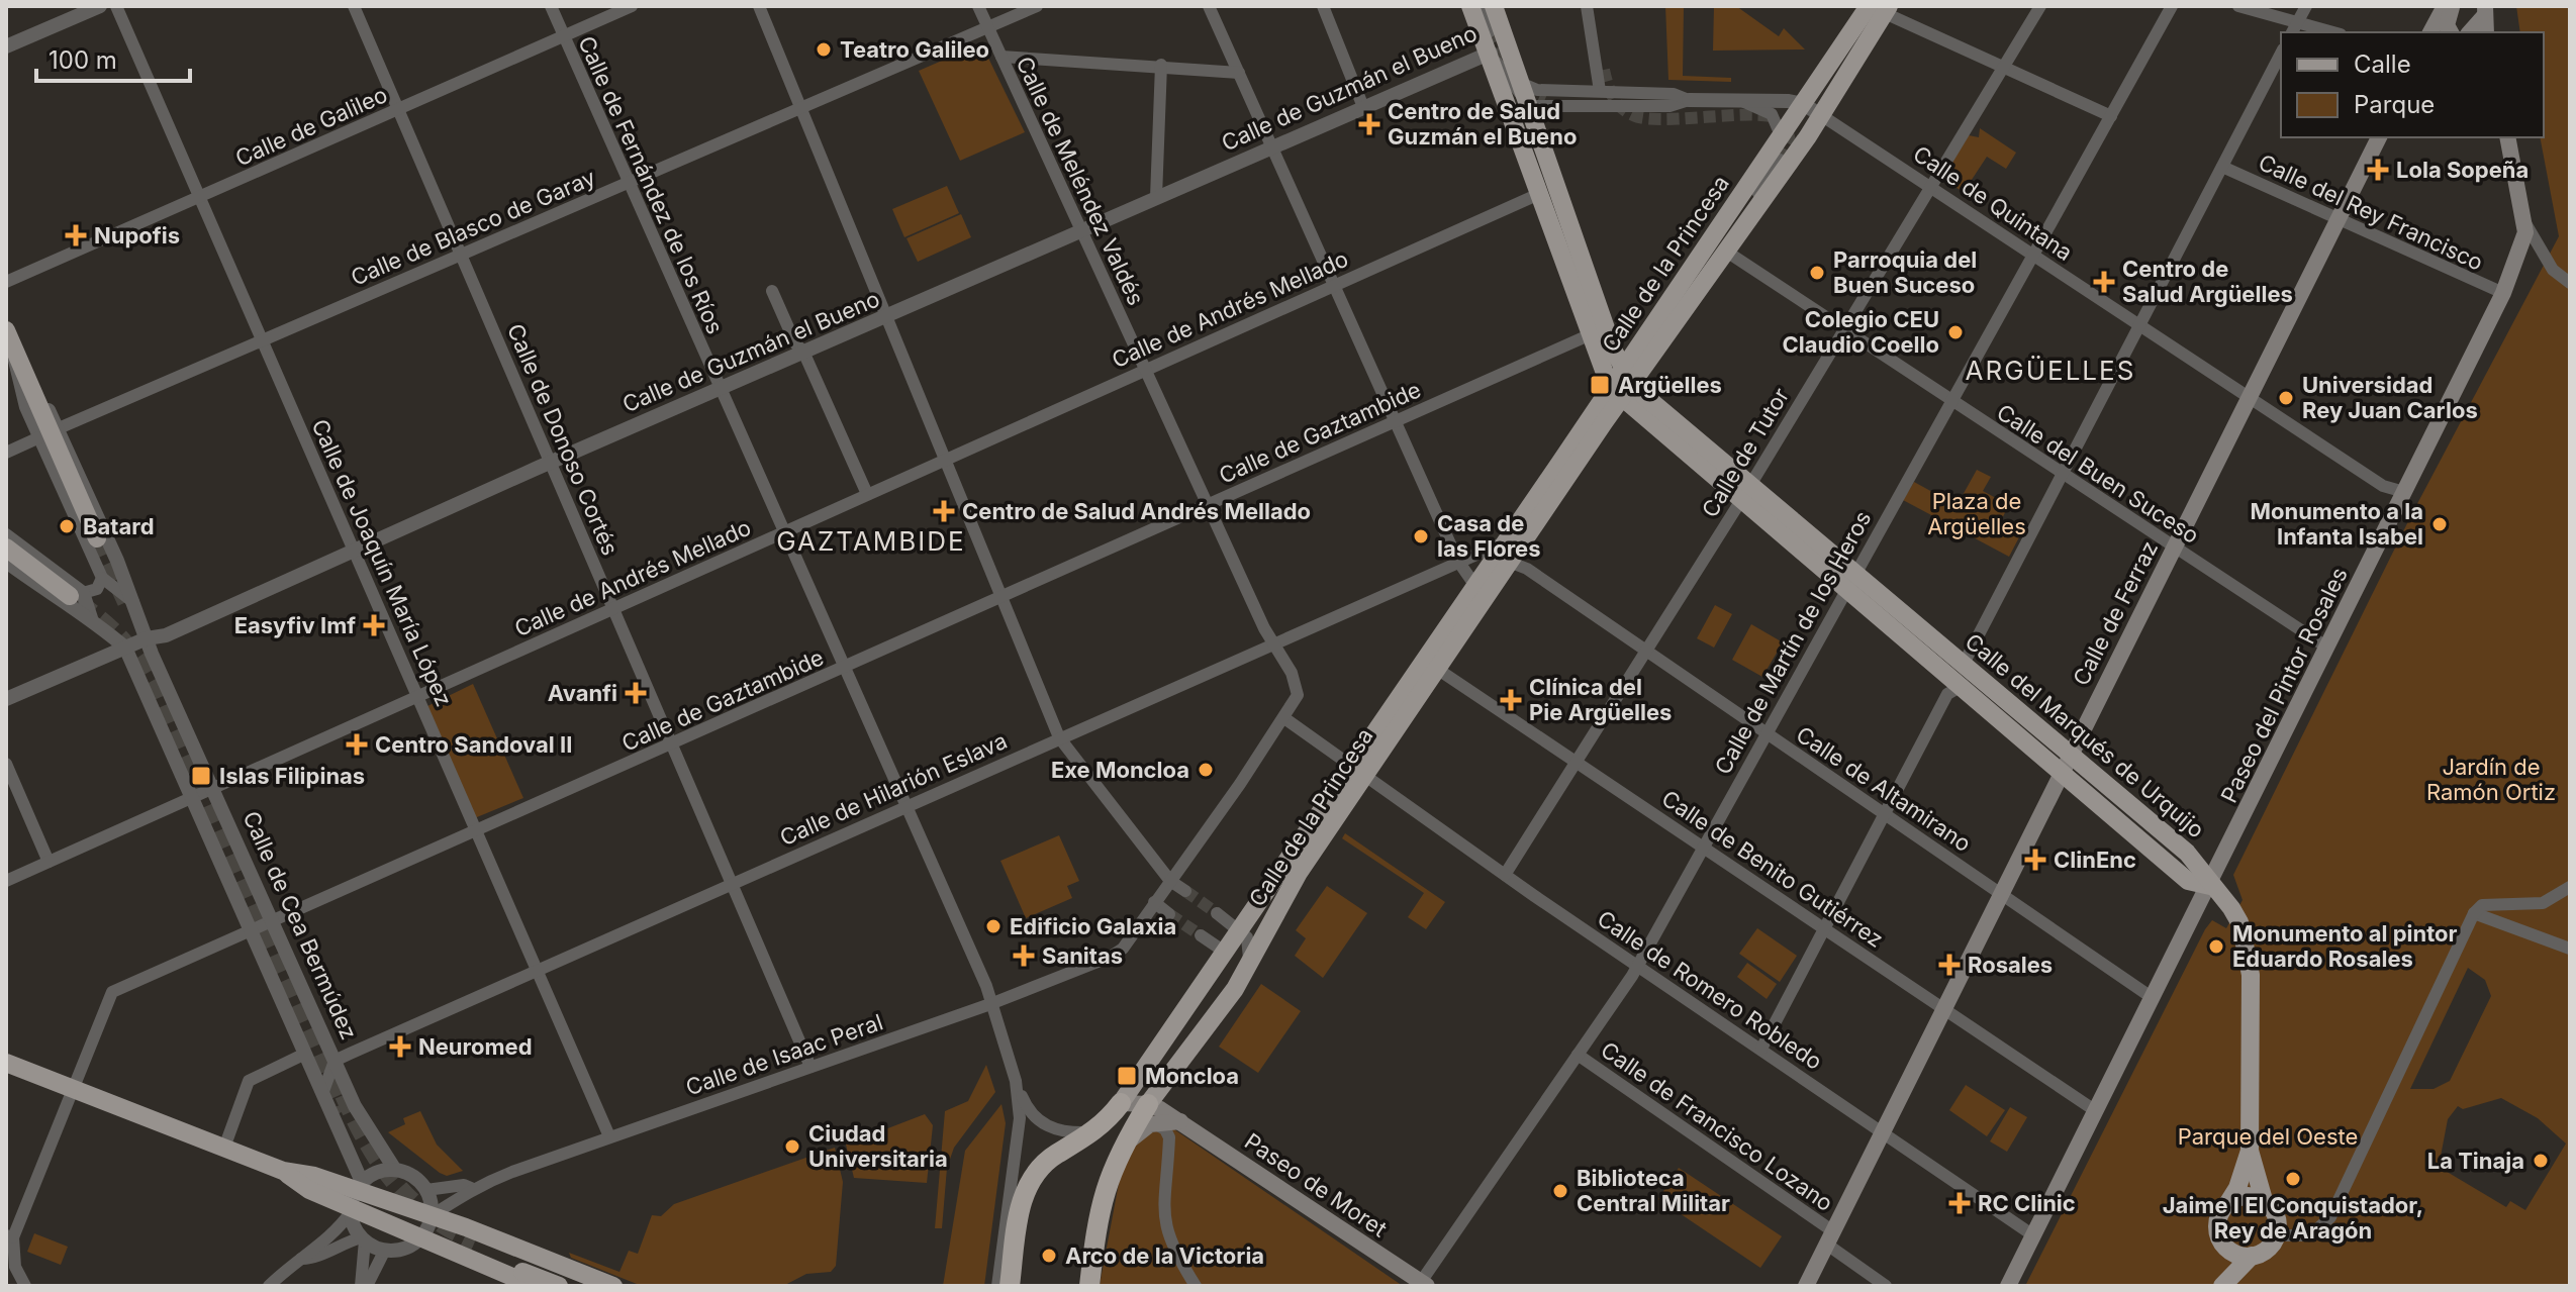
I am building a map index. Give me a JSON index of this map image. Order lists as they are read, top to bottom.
{
  "streets": {
    "highway": ["Calle de la Princesa"],
    "main road": [
      "Calle de Ferraz",
      "Paseo del Pintor Rosales",
      "Calle del Marqués de Urquijo",
      "Paseo de Moret"
    ],
    "street": [
      "Calle de Guzmán el Bueno",
      "Calle de Galileo",
      "Calle de Meléndez Valdés",
      "Calle de Fernández de los Ríos",
      "Calle de Quintana",
      "Calle del Rey Francisco",
      "Calle de Blasco de Garay",
      "Calle de Andrés Mellado",
      "Calle de Gaztambide",
      "Calle de Donoso Cortés",
      "Calle de Tutor",
      "Calle del Buen Suceso",
      "Calle de Joaquín María López",
      "Calle de Martín de los Heros",
      "Calle de Hilarión Eslava",
      "Calle de Altamirano",
      "Calle de Benito Gutiérrez",
      "Calle de Cea Bermúdez",
      "Calle de Romero Robledo",
      "Calle de Isaac Peral",
      "Calle de Francisco Lozano"
    ]
  },
  "crossings": [
    ["Calle de Guzmán el Bueno", "Calle de Meléndez Valdés"],
    ["Calle de Guzmán el Bueno", "Calle de Fernández de los Ríos"],
    ["Calle de Guzmán el Bueno", "Calle de Donoso Cortés"],
    ["Calle de Guzmán el Bueno", "Calle de Joaquín María López"],
    ["Calle de Guzmán el Bueno", "Calle de Cea Bermúdez"],
    ["Calle de Galileo", "Calle de Fernández de los Ríos"],
    ["Calle de Galileo", "Calle de Donoso Cortés"],
    ["Calle de Galileo", "Calle de Joaquín María López"],
    ["Calle de Meléndez Valdés", "Calle de Blasco de Garay"],
    ["Calle de Meléndez Valdés", "Calle de Andrés Mellado"],
    ["Calle de Meléndez Valdés", "Calle de Gaztambide"],
    ["Calle de Meléndez Valdés", "Calle de Hilarión Eslava"],
    ["Calle de Fernández de los Ríos", "Calle de Blasco de Garay"],
    ["Calle de Fernández de los Ríos", "Calle de Andrés Mellado"],
    ["Calle de Fernández de los Ríos", "Calle de Gaztambide"],
    ["Calle de Fernández de los Ríos", "Calle de Hilarión Eslava"],
    ["Calle de Fernández de los Ríos", "Calle de Isaac Peral"],
    ["Calle de Quintana", "Calle de la Princesa"],
    ["Calle de Quintana", "Calle de Tutor"],
    ["Calle de Quintana", "Calle de Ferraz"],
    ["Calle de Quintana", "Calle de Martín de los Heros"],
    ["Calle de Quintana", "Paseo del Pintor Rosales"],
    ["Calle del Rey Francisco", "Calle de Ferraz"],
    ["Calle del Rey Francisco", "Paseo del Pintor Rosales"],
    ["Calle de Blasco de Garay", "Calle de Donoso Cortés"],
    ["Calle de Blasco de Garay", "Calle de Joaquín María López"],
    ["Calle de Blasco de Garay", "Calle de Cea Bermúdez"],
    ["Calle de la Princesa", "Calle del Buen Suceso"],
    ["Calle de la Princesa", "Calle del Marqués de Urquijo"],
    ["Calle de la Princesa", "Calle de Hilarión Eslava"],
    ["Calle de la Princesa", "Calle de Altamirano"],
    ["Calle de la Princesa", "Calle de Benito Gutiérrez"],
    ["Calle de la Princesa", "Calle de Romero Robledo"],
    ["Calle de la Princesa", "Paseo de Moret"],
    ["Calle de Andrés Mellado", "Calle de Donoso Cortés"],
    ["Calle de Andrés Mellado", "Calle de Joaquín María López"],
    ["Calle de Andrés Mellado", "Calle de Cea Bermúdez"],
    ["Calle de Gaztambide", "Calle de Donoso Cortés"],
    ["Calle de Gaztambide", "Calle de Joaquín María López"],
    ["Calle de Gaztambide", "Calle de Cea Bermúdez"],
    ["Calle de Donoso Cortés", "Calle de Hilarión Eslava"],
    ["Calle de Donoso Cortés", "Calle de Isaac Peral"],
    ["Calle de Tutor", "Calle del Buen Suceso"],
    ["Calle de Tutor", "Calle del Marqués de Urquijo"],
    ["Calle de Tutor", "Calle de Altamirano"],
    ["Calle de Tutor", "Calle de Benito Gutiérrez"],
    ["Calle de Tutor", "Calle de Romero Robledo"],
    ["Calle del Buen Suceso", "Calle de Ferraz"],
    ["Calle del Buen Suceso", "Calle de Martín de los Heros"],
    ["Calle del Buen Suceso", "Paseo del Pintor Rosales"],
    ["Calle de Joaquín María López", "Calle de Hilarión Eslava"],
    ["Calle de Joaquín María López", "Calle de Isaac Peral"],
    ["Calle de Ferraz", "Calle del Marqués de Urquijo"],
    ["Calle de Ferraz", "Calle de Altamirano"],
    ["Calle de Ferraz", "Calle de Benito Gutiérrez"],
    ["Calle de Ferraz", "Calle de Romero Robledo"],
    ["Calle de Ferraz", "Calle de Francisco Lozano"],
    ["Calle de Martín de los Heros", "Calle del Marqués de Urquijo"],
    ["Calle de Martín de los Heros", "Calle de Altamirano"],
    ["Calle de Martín de los Heros", "Calle de Benito Gutiérrez"],
    ["Calle de Martín de los Heros", "Calle de Romero Robledo"],
    ["Calle de Martín de los Heros", "Calle de Francisco Lozano"],
    ["Calle de Martín de los Heros", "Paseo de Moret"],
    ["Paseo del Pintor Rosales", "Calle del Marqués de Urquijo"],
    ["Paseo del Pintor Rosales", "Calle de Altamirano"],
    ["Paseo del Pintor Rosales", "Calle de Benito Gutiérrez"],
    ["Paseo del Pintor Rosales", "Calle de Romero Robledo"],
    ["Calle de Hilarión Eslava", "Calle de Cea Bermúdez"]
  ],
  "districts": ["ARGÜELLES", "GAZTAMBIDE"],
  "parks": ["Plaza de Argüelles", "Jardín de Ramón Ortiz", "Parque del Oeste"],
  "places": {
    "other": [
      "Teatro Galileo",
      "Parroquia del Buen Suceso",
      "Colegio CEU Claudio Coello",
      "Universidad Rey Juan Carlos",
      "Monumento a la Infanta Isabel",
      "Batard",
      "Casa de las Flores",
      "Exe Moncloa",
      "Edificio Galaxia",
      "Monumento al pintor Eduardo Rosales",
      "Ciudad Universitaria",
      "La Tinaja",
      "Jaime I El Conquistador, Rey de Aragón",
      "Biblioteca Central Militar",
      "Arco de la Victoria"
    ],
    "health": [
      "Centro de Salud Guzmán el Bueno",
      "Lola Sopeña",
      "Nupofis",
      "Centro de Salud Argüelles",
      "Centro de Salud Andrés Mellado",
      "Easyfiv Imf",
      "Avanfi",
      "Clínica del Pie Argüelles",
      "Centro Sandoval II",
      "ClinEnc",
      "Sanitas",
      "Rosales",
      "Neuromed",
      "RC Clinic"
    ],
    "transit": ["Argüelles", "Islas Filipinas", "Moncloa"]
  },
  "legend": ["Calle", "Parque"],
  "scale_bar": "100 m"
}
